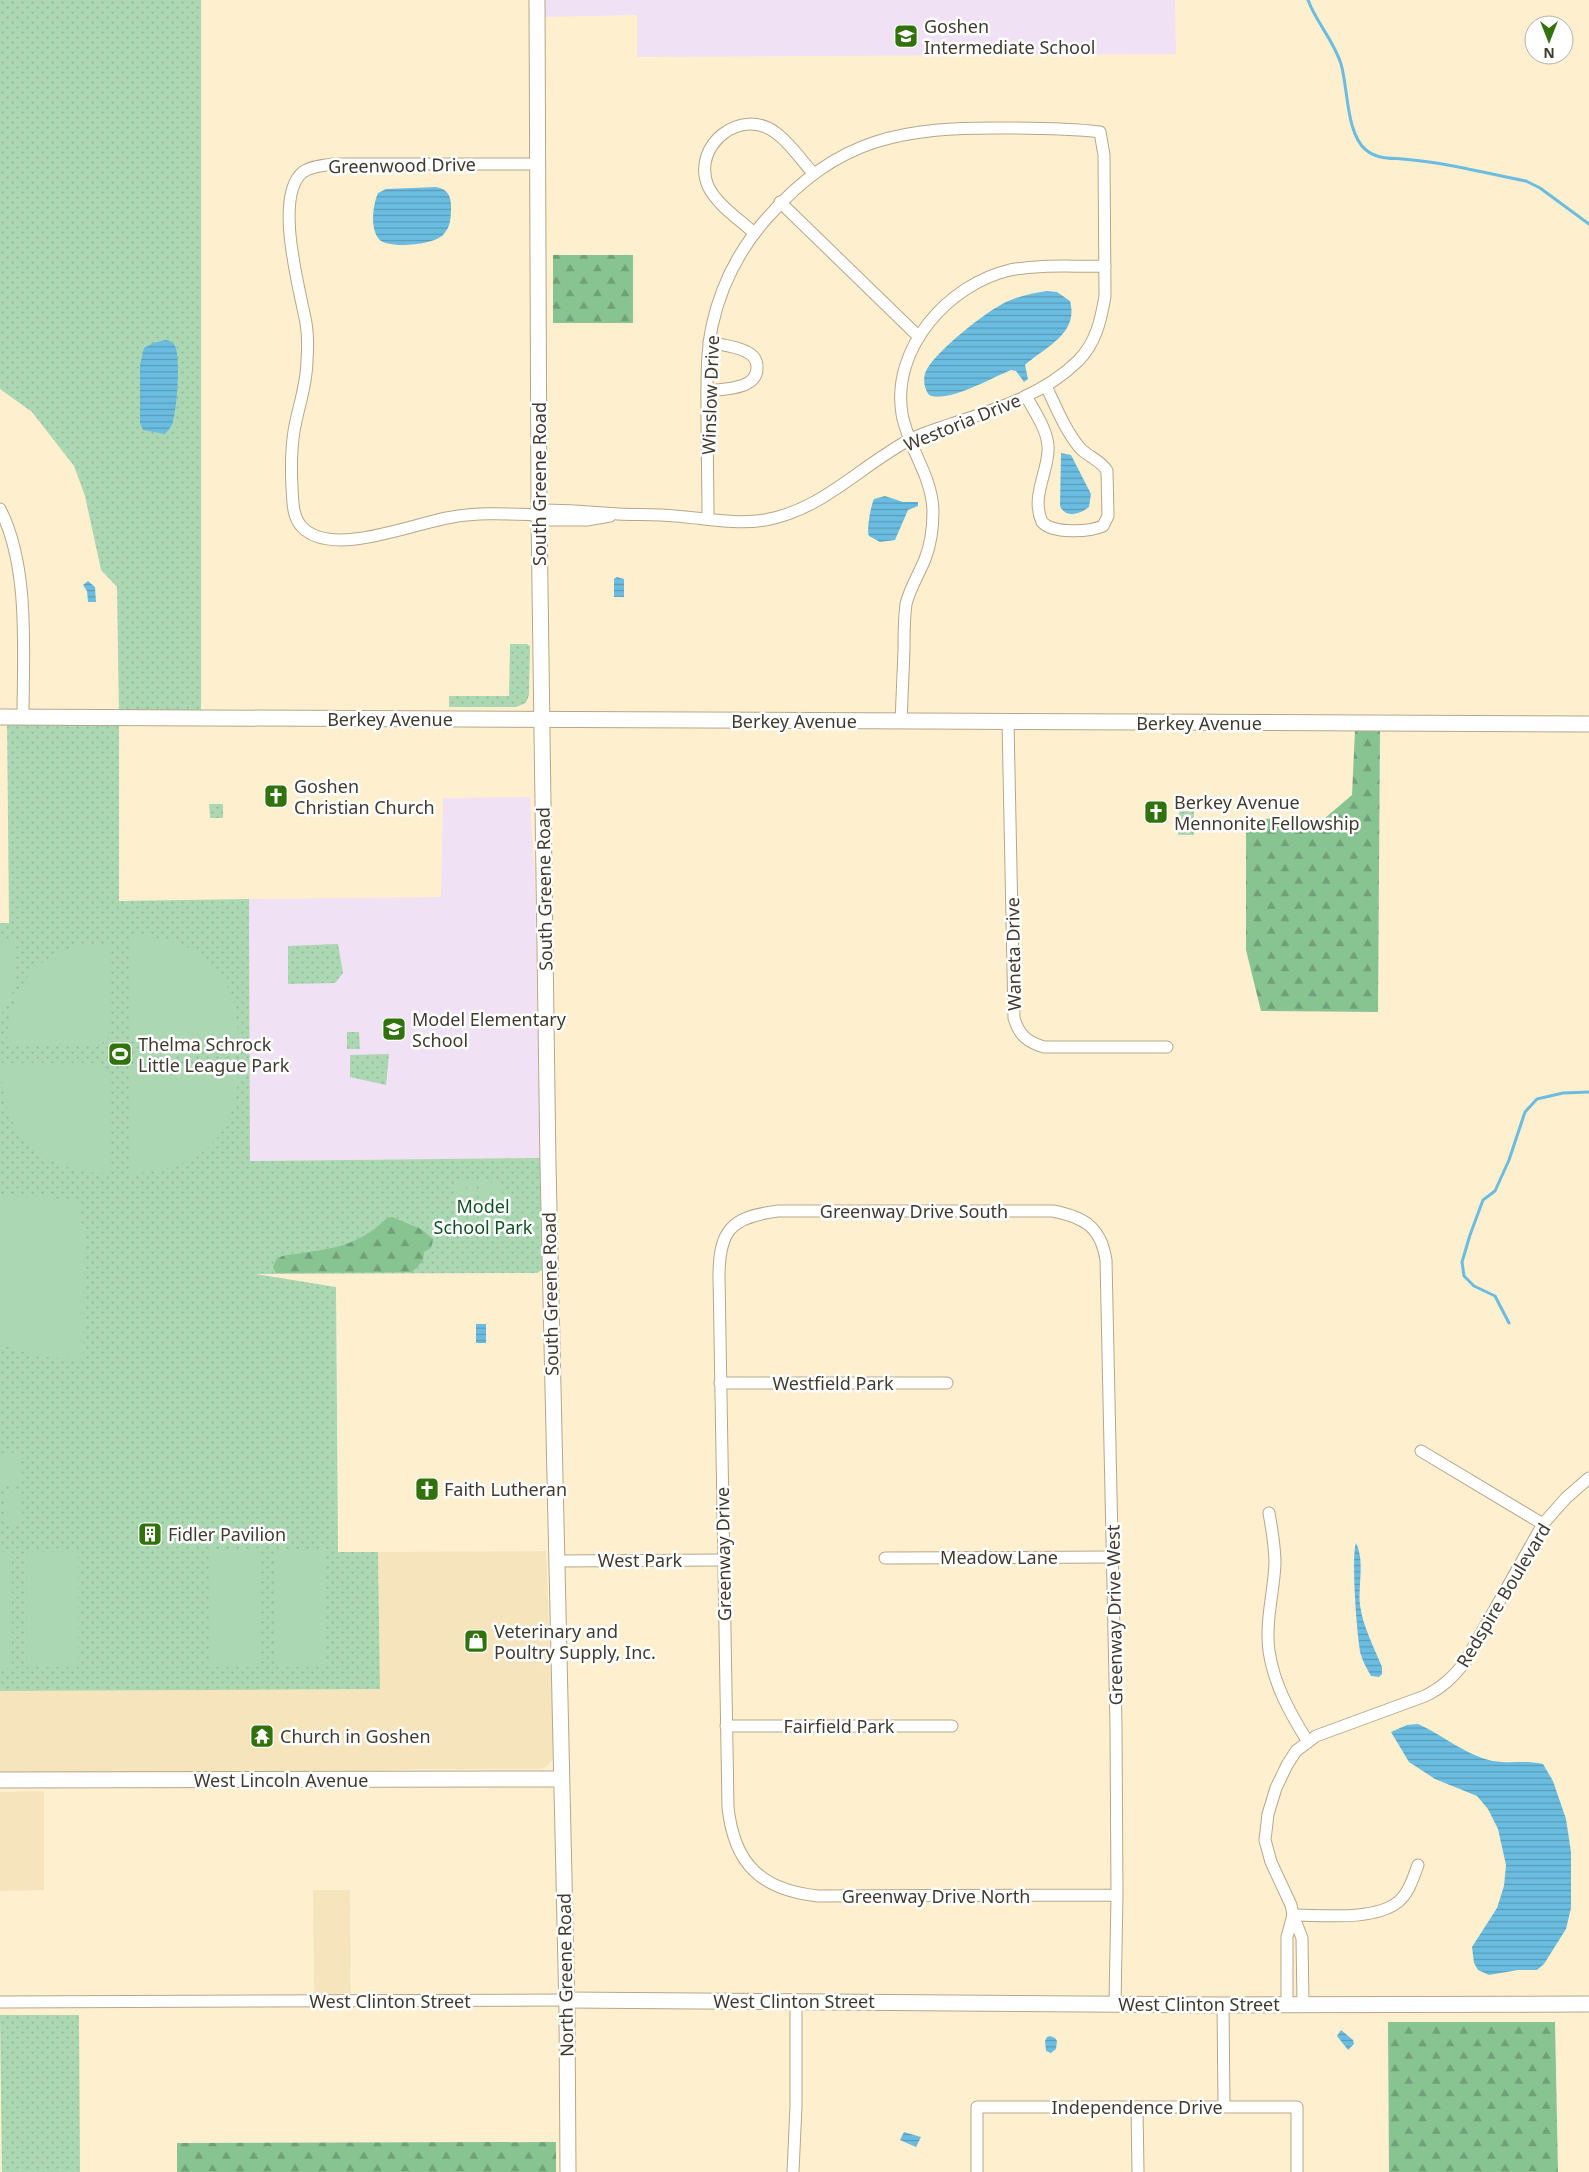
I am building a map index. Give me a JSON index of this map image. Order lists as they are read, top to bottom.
{
  "streets": {
    "street": [
      "Greenwood Drive",
      "Winslow Drive",
      "Westoria Drive",
      "South Greene Road",
      "Berkey Avenue",
      "Waneta Drive",
      "Greenway Drive South",
      "Westfield Park",
      "Greenway Drive",
      "Meadow Lane",
      "West Park",
      "Redspire Boulevard",
      "Greenway Drive West",
      "Fairfield Park",
      "West Lincoln Avenue",
      "Greenway Drive North",
      "North Greene Road",
      "West Clinton Street",
      "Independence Drive"
    ]
  },
  "crossings": [
    ["Greenwood Drive", "Westoria Drive"],
    ["Greenwood Drive", "South Greene Road"],
    ["Winslow Drive", "Westoria Drive"],
    ["Westoria Drive", "South Greene Road"],
    ["South Greene Road", "Berkey Avenue"],
    ["South Greene Road", "West Park"],
    ["South Greene Road", "West Lincoln Avenue"],
    ["South Greene Road", "North Greene Road"],
    ["Berkey Avenue", "Waneta Drive"],
    ["Greenway Drive South", "Greenway Drive"],
    ["Greenway Drive South", "Greenway Drive West"],
    ["Westfield Park", "Greenway Drive"],
    ["Greenway Drive", "West Park"],
    ["Greenway Drive", "Fairfield Park"],
    ["Greenway Drive", "Greenway Drive North"],
    ["Meadow Lane", "Greenway Drive West"],
    ["Redspire Boulevard", "West Clinton Street"],
    ["Greenway Drive West", "Greenway Drive North"],
    ["Greenway Drive West", "West Clinton Street"],
    ["West Lincoln Avenue", "North Greene Road"],
    ["North Greene Road", "West Clinton Street"]
  ],
  "parks": ["Model School Park"],
  "places": {
    "school or university": ["Goshen Intermediate School", "Model Elementary School"],
    "church": ["Goshen Christian Church", "Berkey Avenue Mennonite Fellowship", "Faith Lutheran"],
    "sports": ["Thelma Schrock Little League Park"],
    "building": ["Fidler Pavilion"],
    "shop": ["Veterinary and Poultry Supply, Inc."],
    "temple": ["Church in Goshen"]
  },
  "north": "bottom"
}
